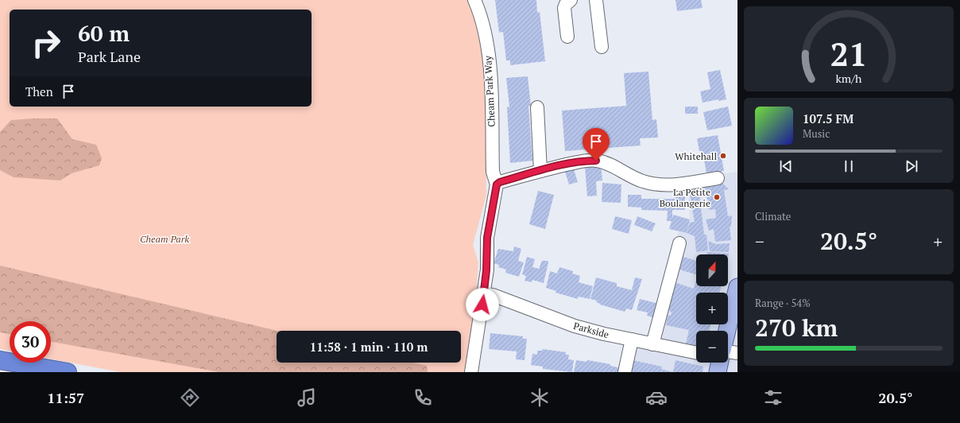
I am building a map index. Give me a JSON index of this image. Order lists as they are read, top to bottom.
{
  "streets": {
    "street": ["Cheam Park Way", "Parkside"]
  },
  "parks": ["Cheam Park"],
  "places": ["Whitehall", "La Petite Boulangerie"],
  "north": "top",
  "page": {
    "turn": ["60 m", "Park Lane"],
    "then": "Then",
    "song": ["107.5 FM", "Music"],
    "tile": [
      "Climate",
      ["Range · 54%", "270 km"]
    ],
    "heat": ["−", "20.5°", "+"],
    "map_buttons": ["+", "−"],
    "limit": "30",
    "trip": "11:58 · 1 min · 110 m",
    "tabs": ["11:57", "20.5°"],
    "gauge": ["21", "km/h"]
  }
}
